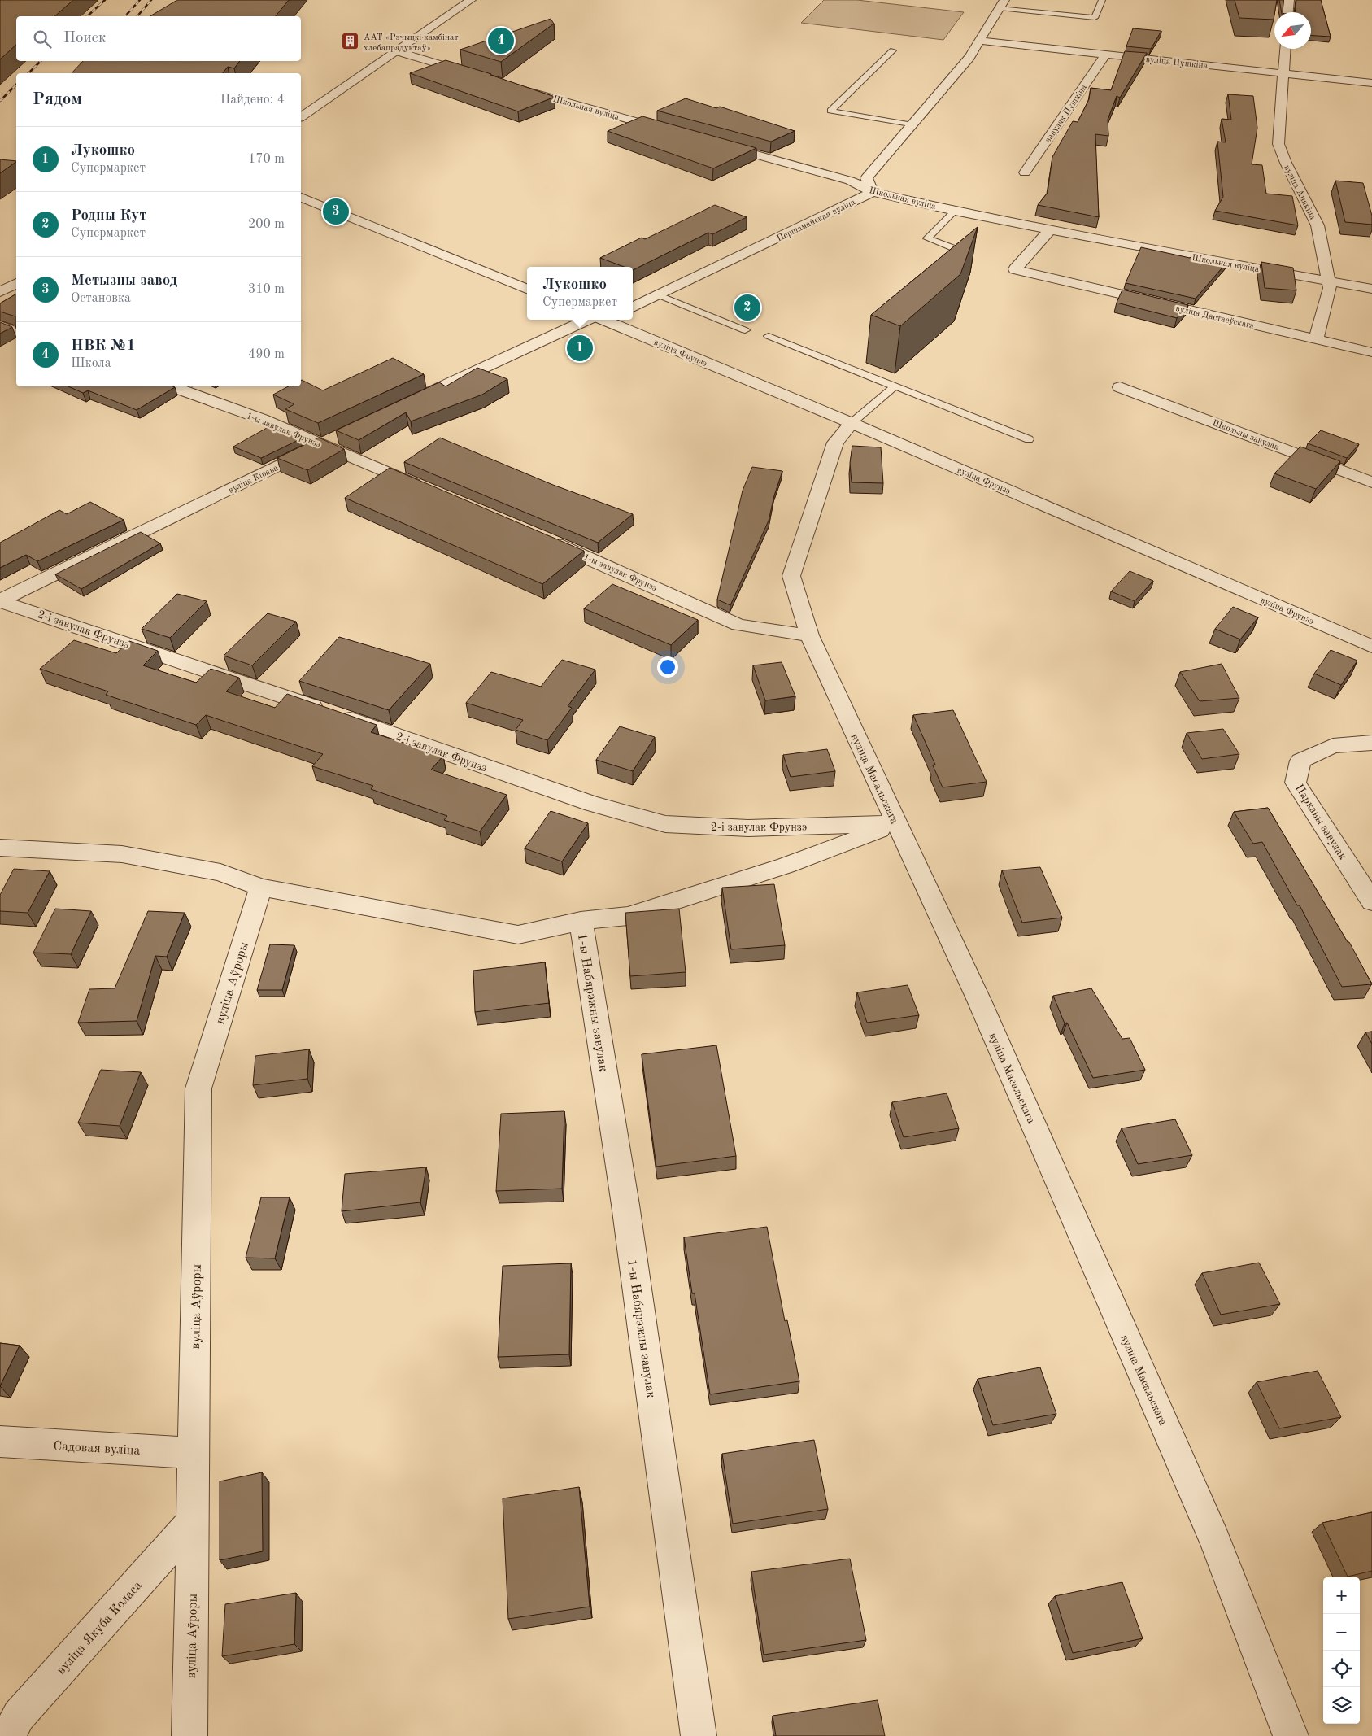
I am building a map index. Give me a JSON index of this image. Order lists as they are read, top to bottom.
{
  "streets": {
    "street": [
      "вуліца Пушкіна",
      "Школьная вуліца",
      "завулак Пушкіна",
      "вуліца Апякіна",
      "Першамайская вуліца",
      "вуліца Дастаеўскага",
      "вуліца Фрунзэ",
      "1-ы завулак Фрунзэ",
      "Школьны завулак",
      "вуліца Кірава",
      "2-і завулак Фрунзэ",
      "вуліца Масальскага",
      "Паркавы завулак",
      "вуліца Аўроры",
      "1-ы Набярэжны завулак",
      "Садовая вуліца",
      "вуліца Якуба Коласа"
    ]
  },
  "crossings": [
    ["вуліца Пушкіна", "завулак Пушкіна"],
    ["вуліца Пушкіна", "вуліца Апякіна"],
    ["Школьная вуліца", "вуліца Апякіна"],
    ["Школьная вуліца", "Першамайская вуліца"],
    ["Школьная вуліца", "вуліца Дастаеўскага"],
    ["вуліца Апякіна", "вуліца Дастаеўскага"],
    ["вуліца Фрунзэ", "вуліца Масальскага"],
    ["1-ы завулак Фрунзэ", "вуліца Кірава"],
    ["1-ы завулак Фрунзэ", "вуліца Масальскага"],
    ["вуліца Кірава", "2-і завулак Фрунзэ"],
    ["2-і завулак Фрунзэ", "вуліца Масальскага"],
    ["вуліца Аўроры", "Садовая вуліца"],
    ["вуліца Аўроры", "вуліца Якуба Коласа"]
  ],
  "places": {
    "building": ["ААТ «Рэчыцкі камбінат хлебапрадуктаў»"]
  },
  "north": "bottom left",
  "page": {
    "search": "Поиск",
    "pins": [
      "4",
      "3",
      "2",
      "1"
    ],
    "heading": ["Рядом", "Найдено: 4"],
    "list": [
      {
        "mark": "1",
        "name": "Лукошко",
        "note": "Супермаркет",
        "value": "170 m"
      },
      {
        "mark": "2",
        "name": "Родны Кут",
        "note": "Супермаркет",
        "value": "200 m"
      },
      {
        "mark": "3",
        "name": "Метызны завод",
        "note": "Остановка",
        "value": "310 m"
      },
      {
        "mark": "4",
        "name": "НВК №1",
        "note": "Школа",
        "value": "490 m"
      }
    ],
    "popup": ["Лукошко", "Супермаркет"],
    "map_buttons": ["+", "−"]
  }
}
